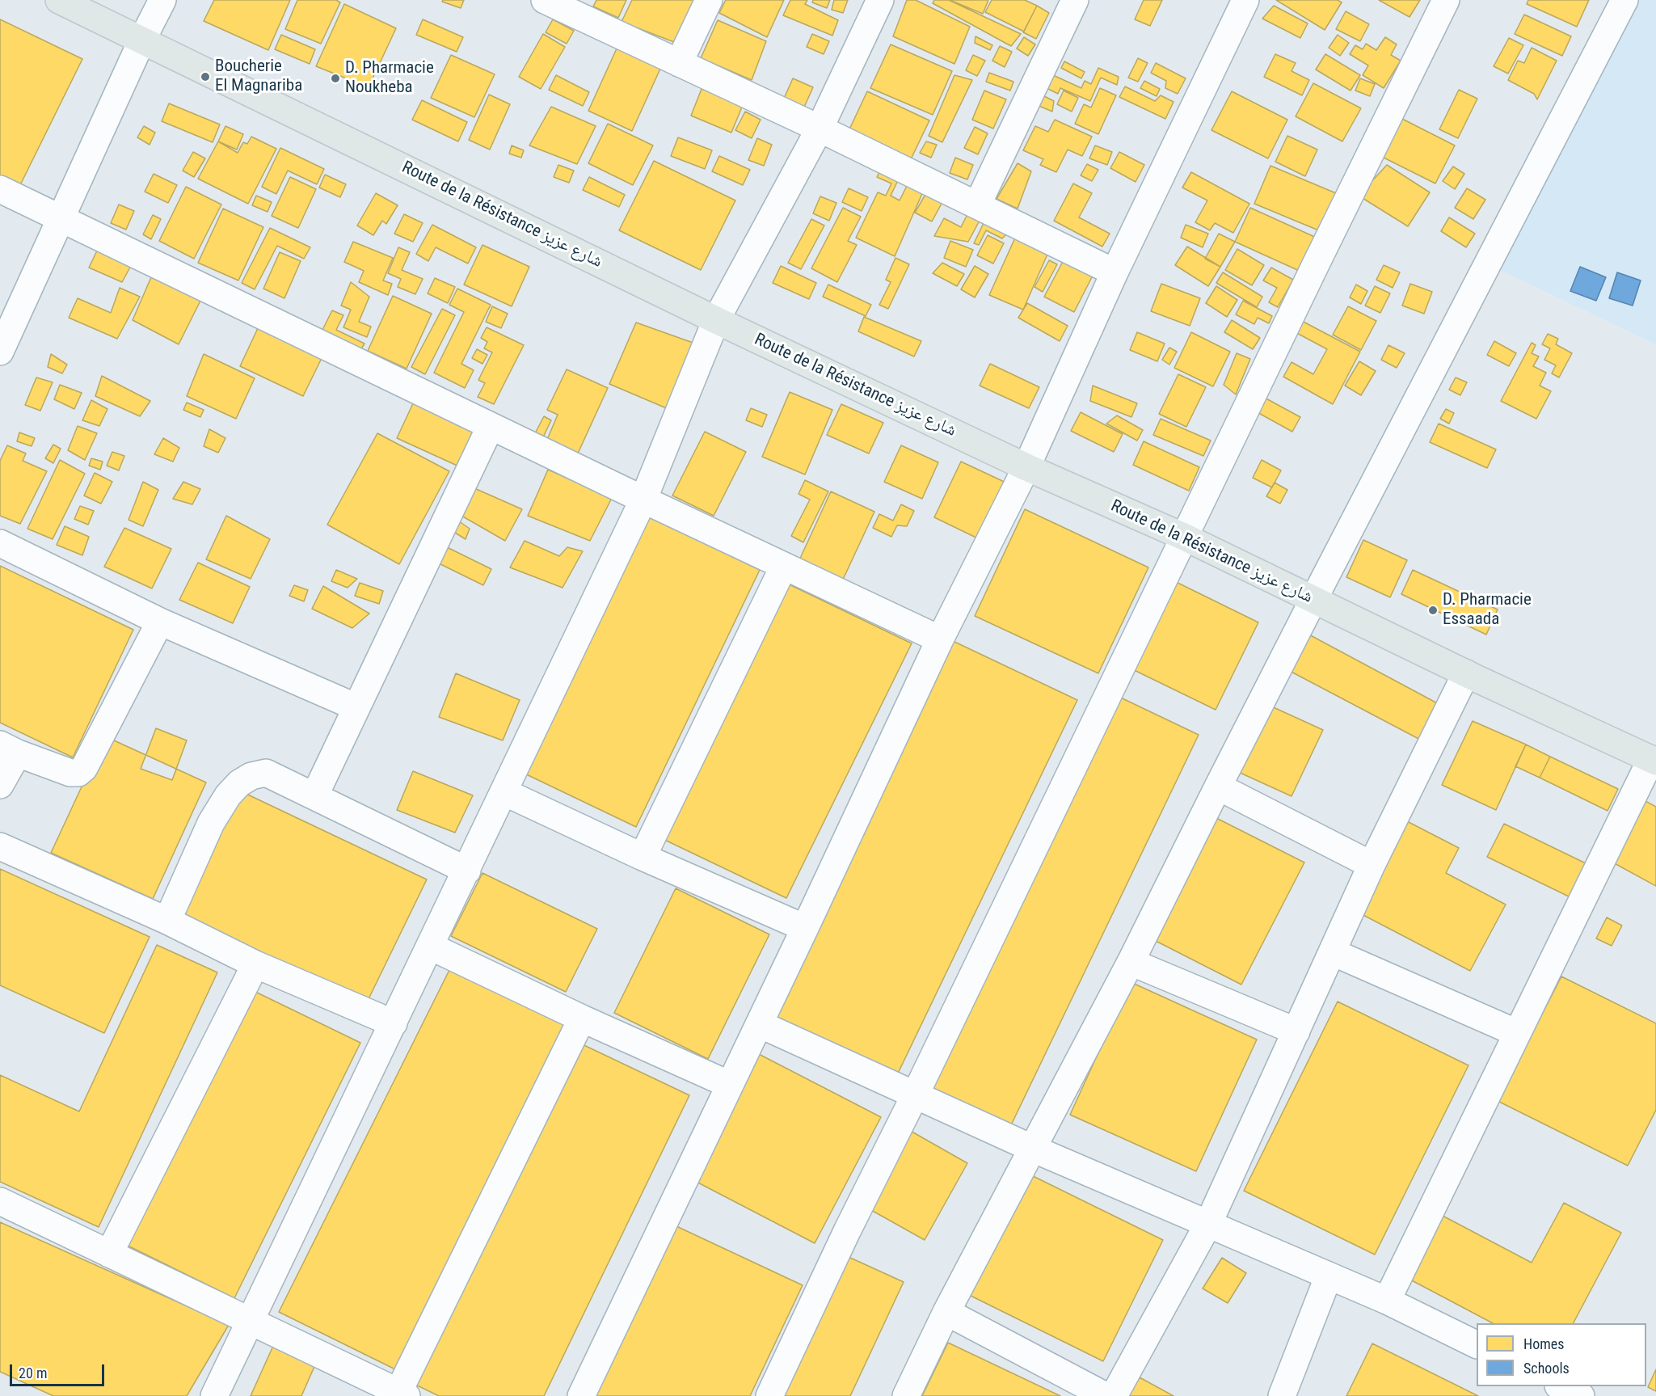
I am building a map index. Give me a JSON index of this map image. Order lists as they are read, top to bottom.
{
  "streets": {
    "main road": ["Route de la Résistance شارع عزيز"]
  },
  "places": ["Boucherie El Magnariba", "D. Pharmacie Noukheba", "D. Pharmacie Essaada"],
  "legend": ["Homes", "Schools"],
  "scale_bar": "20 m"
}
